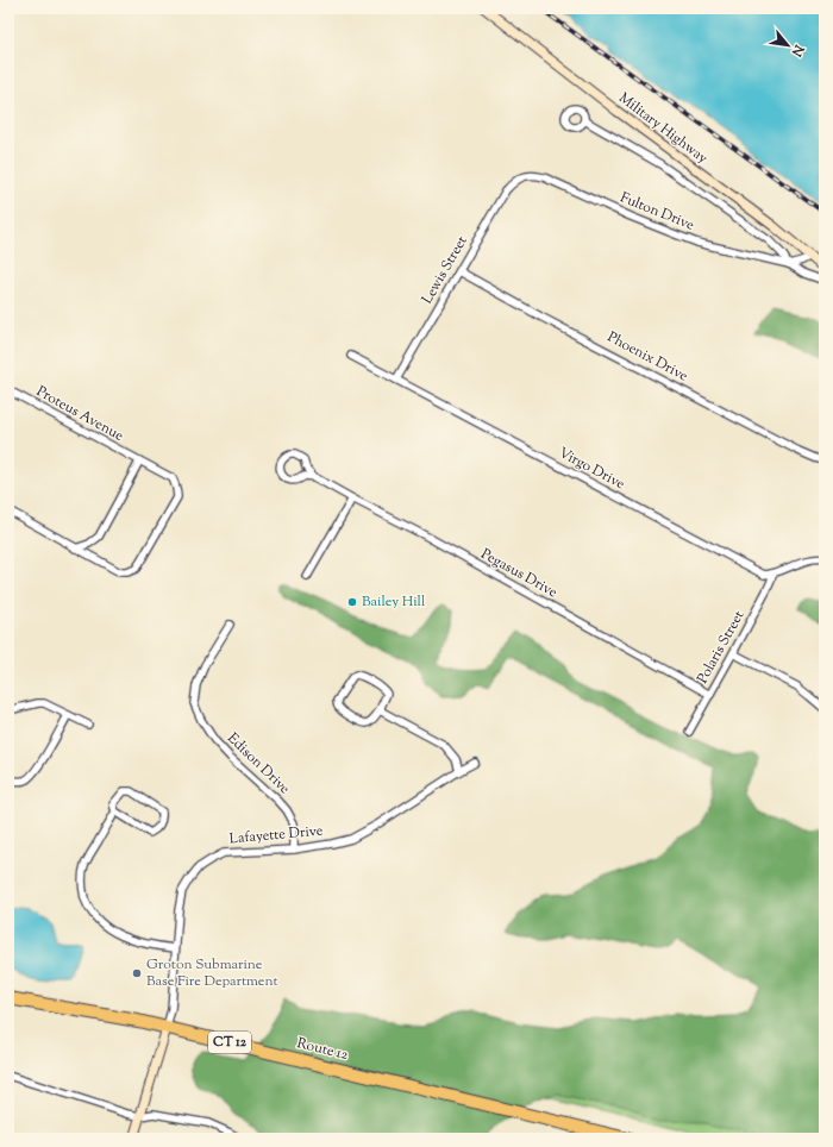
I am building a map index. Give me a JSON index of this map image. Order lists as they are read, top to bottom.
{
  "streets": {
    "highway": ["CT 12", "Route 12"],
    "street": [
      "Military Highway",
      "Fulton Drive",
      "Lewis Street",
      "Phoenix Drive",
      "Proteus Avenue",
      "Virgo Drive",
      "Pegasus Drive",
      "Polaris Street",
      "Edison Drive",
      "Lafayette Drive"
    ]
  },
  "crossings": [
    ["Fulton Drive", "Lewis Street"],
    ["Lewis Street", "Phoenix Drive"],
    ["Lewis Street", "Virgo Drive"],
    ["Virgo Drive", "Polaris Street"],
    ["Pegasus Drive", "Polaris Street"],
    ["Edison Drive", "Lafayette Drive"],
    ["Lafayette Drive", "Route 12"]
  ],
  "places": ["Bailey Hill", "Groton Submarine Base Fire Department"],
  "north": "bottom right"
}
